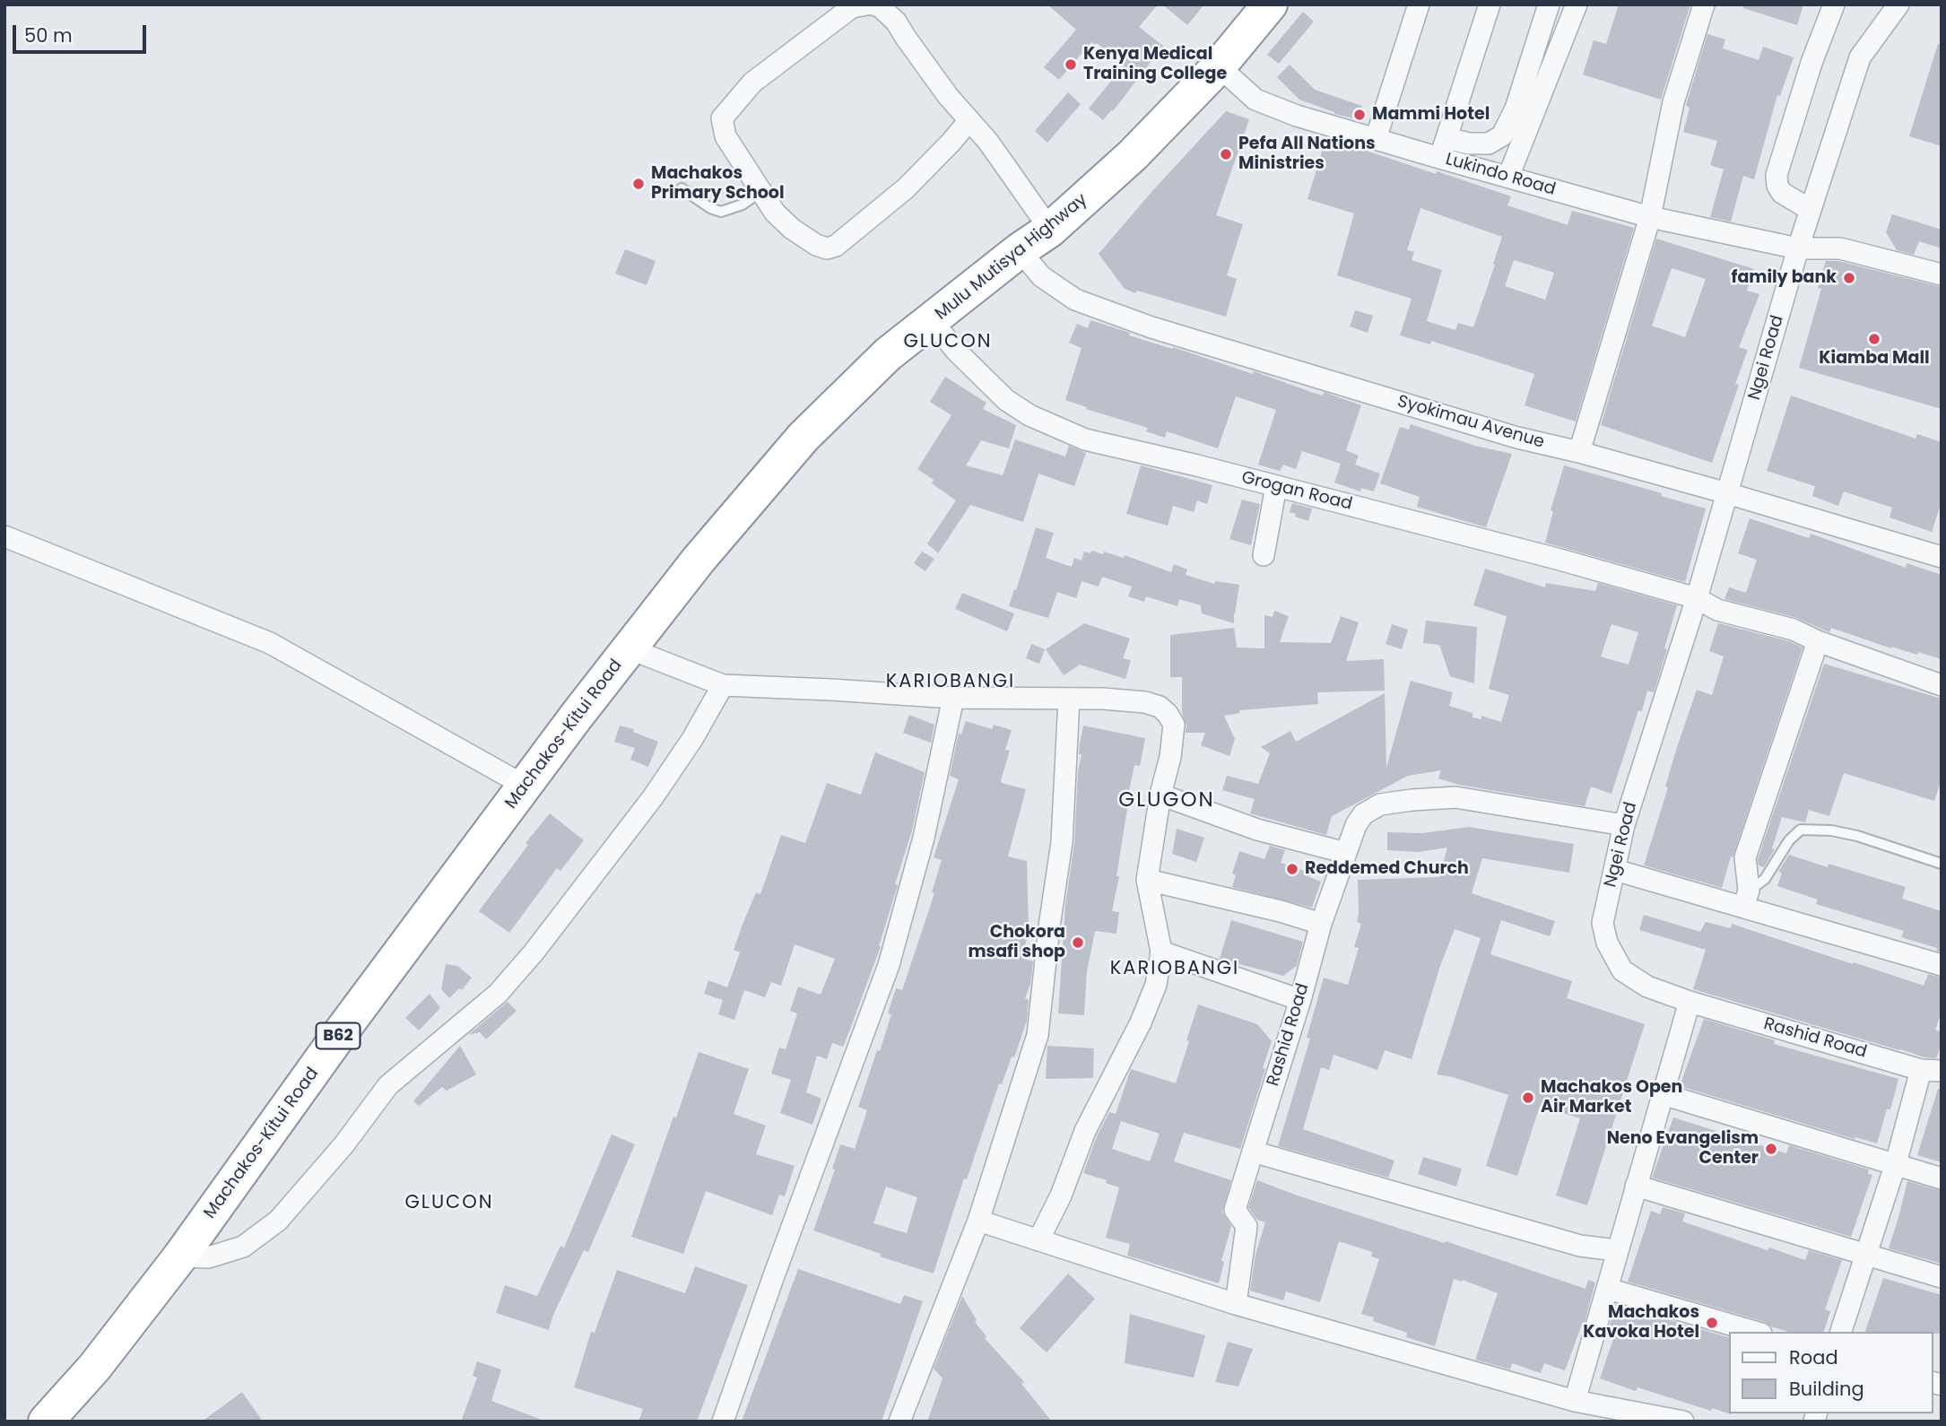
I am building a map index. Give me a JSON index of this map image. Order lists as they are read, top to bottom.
{
  "streets": {
    "highway": ["Mulu Mutisya Highway", "Machakos-Kitui Road", "B62"],
    "street": [
      "Lukindo Road",
      "Ngei Road",
      "Syokimau Avenue",
      "Grogan Road",
      "Rashid Road"
    ]
  },
  "crossings": [
    ["Lukindo Road", "Mulu Mutisya Highway"],
    ["Lukindo Road", "Ngei Road"],
    ["Mulu Mutisya Highway", "Syokimau Avenue"],
    ["Mulu Mutisya Highway", "Grogan Road"],
    ["Mulu Mutisya Highway", "Machakos-Kitui Road"],
    ["Ngei Road", "Syokimau Avenue"],
    ["Ngei Road", "Grogan Road"],
    ["Ngei Road", "Rashid Road"]
  ],
  "districts": [
    "GLUCON",
    "KARIOBANGI",
    "GLUGON",
    "KARIOBANGI",
    "GLUCON"
  ],
  "places": [
    "Kenya Medical Training College",
    "Mammi Hotel",
    "Pefa All Nations Ministries",
    "Machakos Primary School",
    "family bank",
    "Kiamba Mall",
    "Reddemed Church",
    "Chokora msafi shop",
    "Machakos Open Air Market",
    "Neno Evangelism Center",
    "Machakos Kavoka Hotel"
  ],
  "legend": ["Road", "Building"],
  "scale_bar": "50 m"
}
